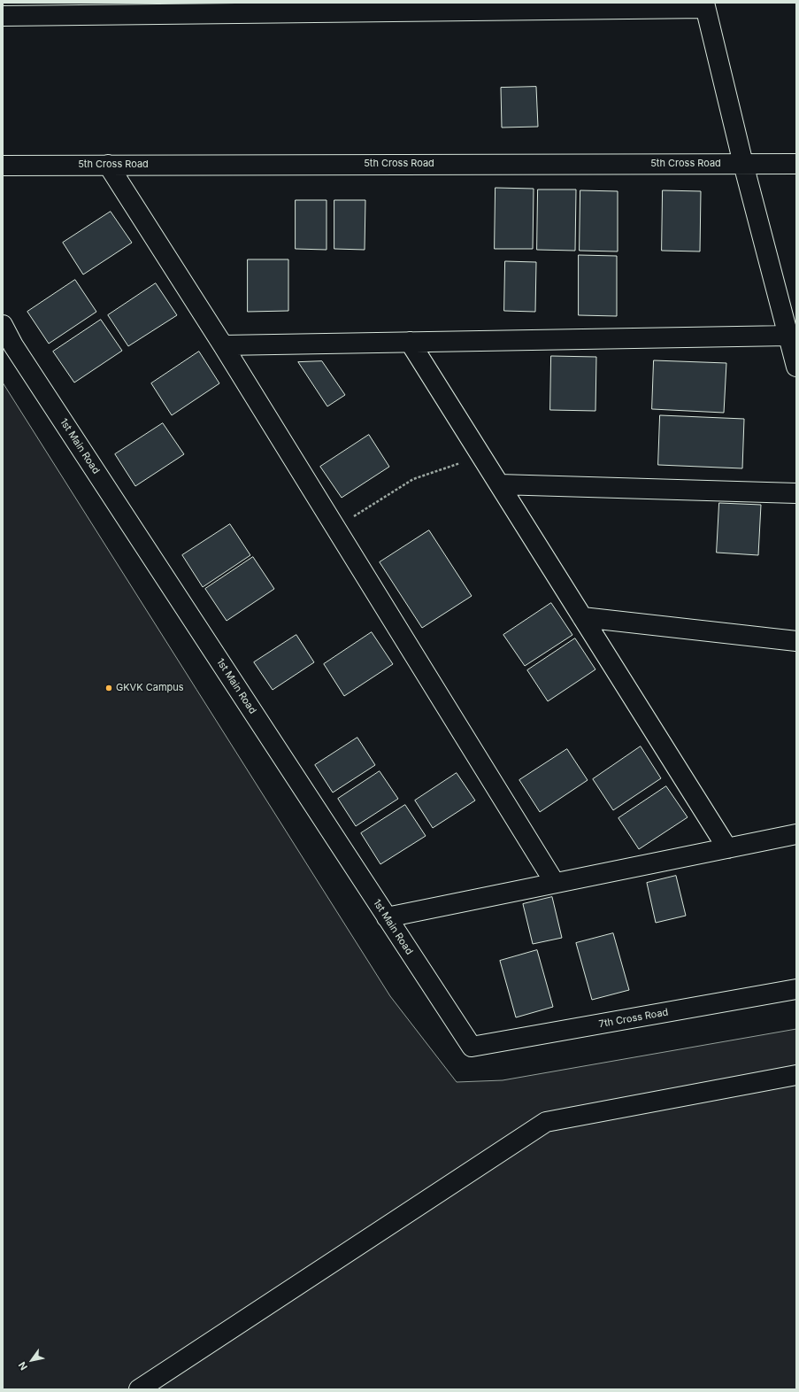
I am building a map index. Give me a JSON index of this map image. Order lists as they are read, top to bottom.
{
  "streets": {
    "street": ["5th Cross Road", "1st Main Road", "7th Cross Road"]
  },
  "crossings": [
    ["1st Main Road", "7th Cross Road"]
  ],
  "places": ["GKVK Campus"],
  "north": "bottom left"
}
